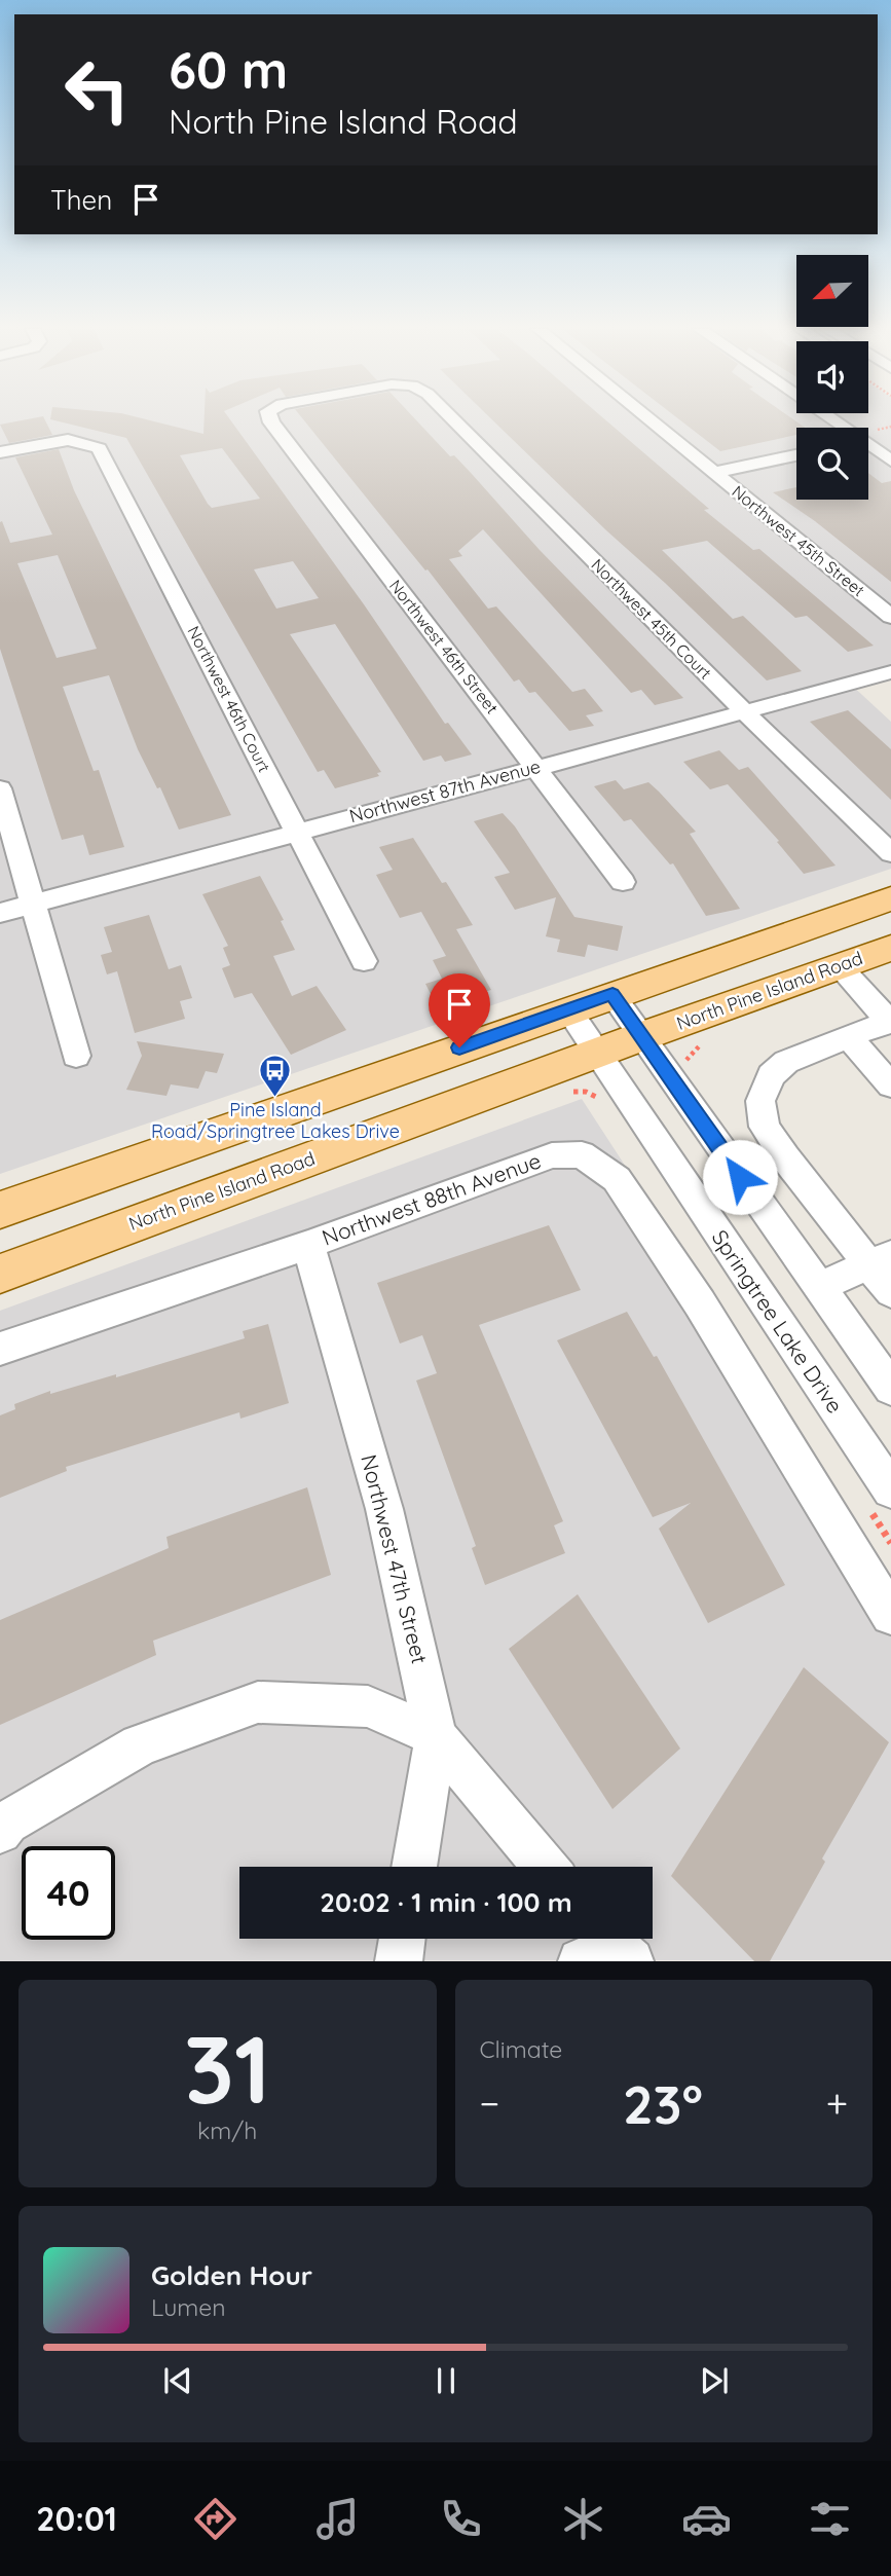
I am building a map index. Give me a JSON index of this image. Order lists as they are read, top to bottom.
{
  "streets": {
    "main road": ["North Pine Island Road"],
    "street": [
      "Northwest 45th Street",
      "Northwest 45th Court",
      "Northwest 46th Street",
      "Northwest 46th Court",
      "Northwest 87th Avenue",
      "Northwest 88th Avenue",
      "Springtree Lake Drive",
      "Northwest 47th Street"
    ]
  },
  "crossings": [
    ["Northwest 45th Court", "Northwest 87th Avenue"],
    ["Northwest 46th Street", "Northwest 87th Avenue"],
    ["Northwest 46th Court", "Northwest 87th Avenue"],
    ["North Pine Island Road", "Springtree Lake Drive"],
    ["Northwest 88th Avenue", "Northwest 47th Street"]
  ],
  "places": {
    "bus stop": ["Pine Island Road/Springtree Lakes Drive"]
  },
  "north": "bottom left",
  "page": {
    "turn": ["60 m", "North Pine Island Road"],
    "then": "Then",
    "limit": "40",
    "trip": "20:02 · 1 min · 100 m",
    "tile": [
      ["31", "km/h"],
      "Climate"
    ],
    "heat": ["−", "23°", "+"],
    "song": ["Golden Hour", "Lumen"],
    "tabs": "20:01"
  }
}
